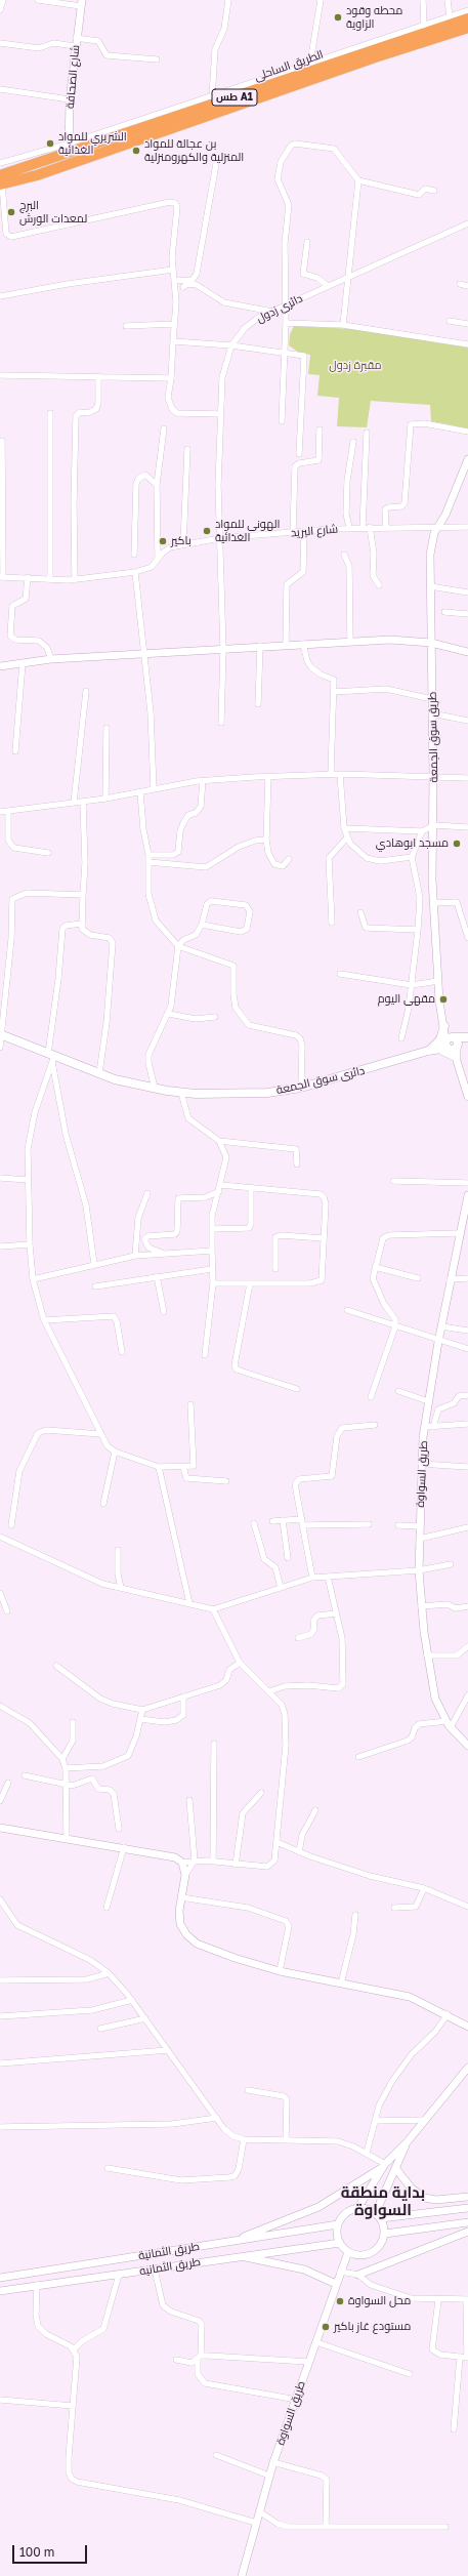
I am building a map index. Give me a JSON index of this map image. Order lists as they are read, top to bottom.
{
  "streets": {
    "highway": ["الطريق الساحلى", "طس A1"],
    "main road": ["دائرى سوق الجمعة"],
    "street": [
      "شارع الصحافة",
      "دائرى زدول",
      "شارع البريد",
      "طريق سوق الجمعة",
      "طريق السواوة",
      "طريق الثمانية",
      "طريق الثمانيه"
    ]
  },
  "crossings": [
    ["الطريق الساحلى", "شارع الصحافة"],
    ["دائرى زدول", "شارع البريد"],
    ["شارع البريد", "طريق سوق الجمعة"],
    ["طريق السواوة", "طريق الثمانية"],
    ["طريق السواوة", "طريق الثمانيه"],
    ["طريق الثمانية", "طريق الثمانيه"]
  ],
  "districts": ["بداية منطقة السواوة"],
  "parks": ["مقبرة زدول"],
  "places": [
    "محطه وقود الزاوية",
    "الشريري للمواد الغذائية",
    "بن عجالة للمواد المنزلية والكهرومنزلية",
    "البرج لمعدات الورش",
    "الهونى للمواد الغذائية",
    "باكير",
    "مسجد ابوهادي",
    "مقهى اليوم",
    "محل السواوة",
    "مستودع غاز باكير"
  ],
  "scale_bar": "100 m"
}
